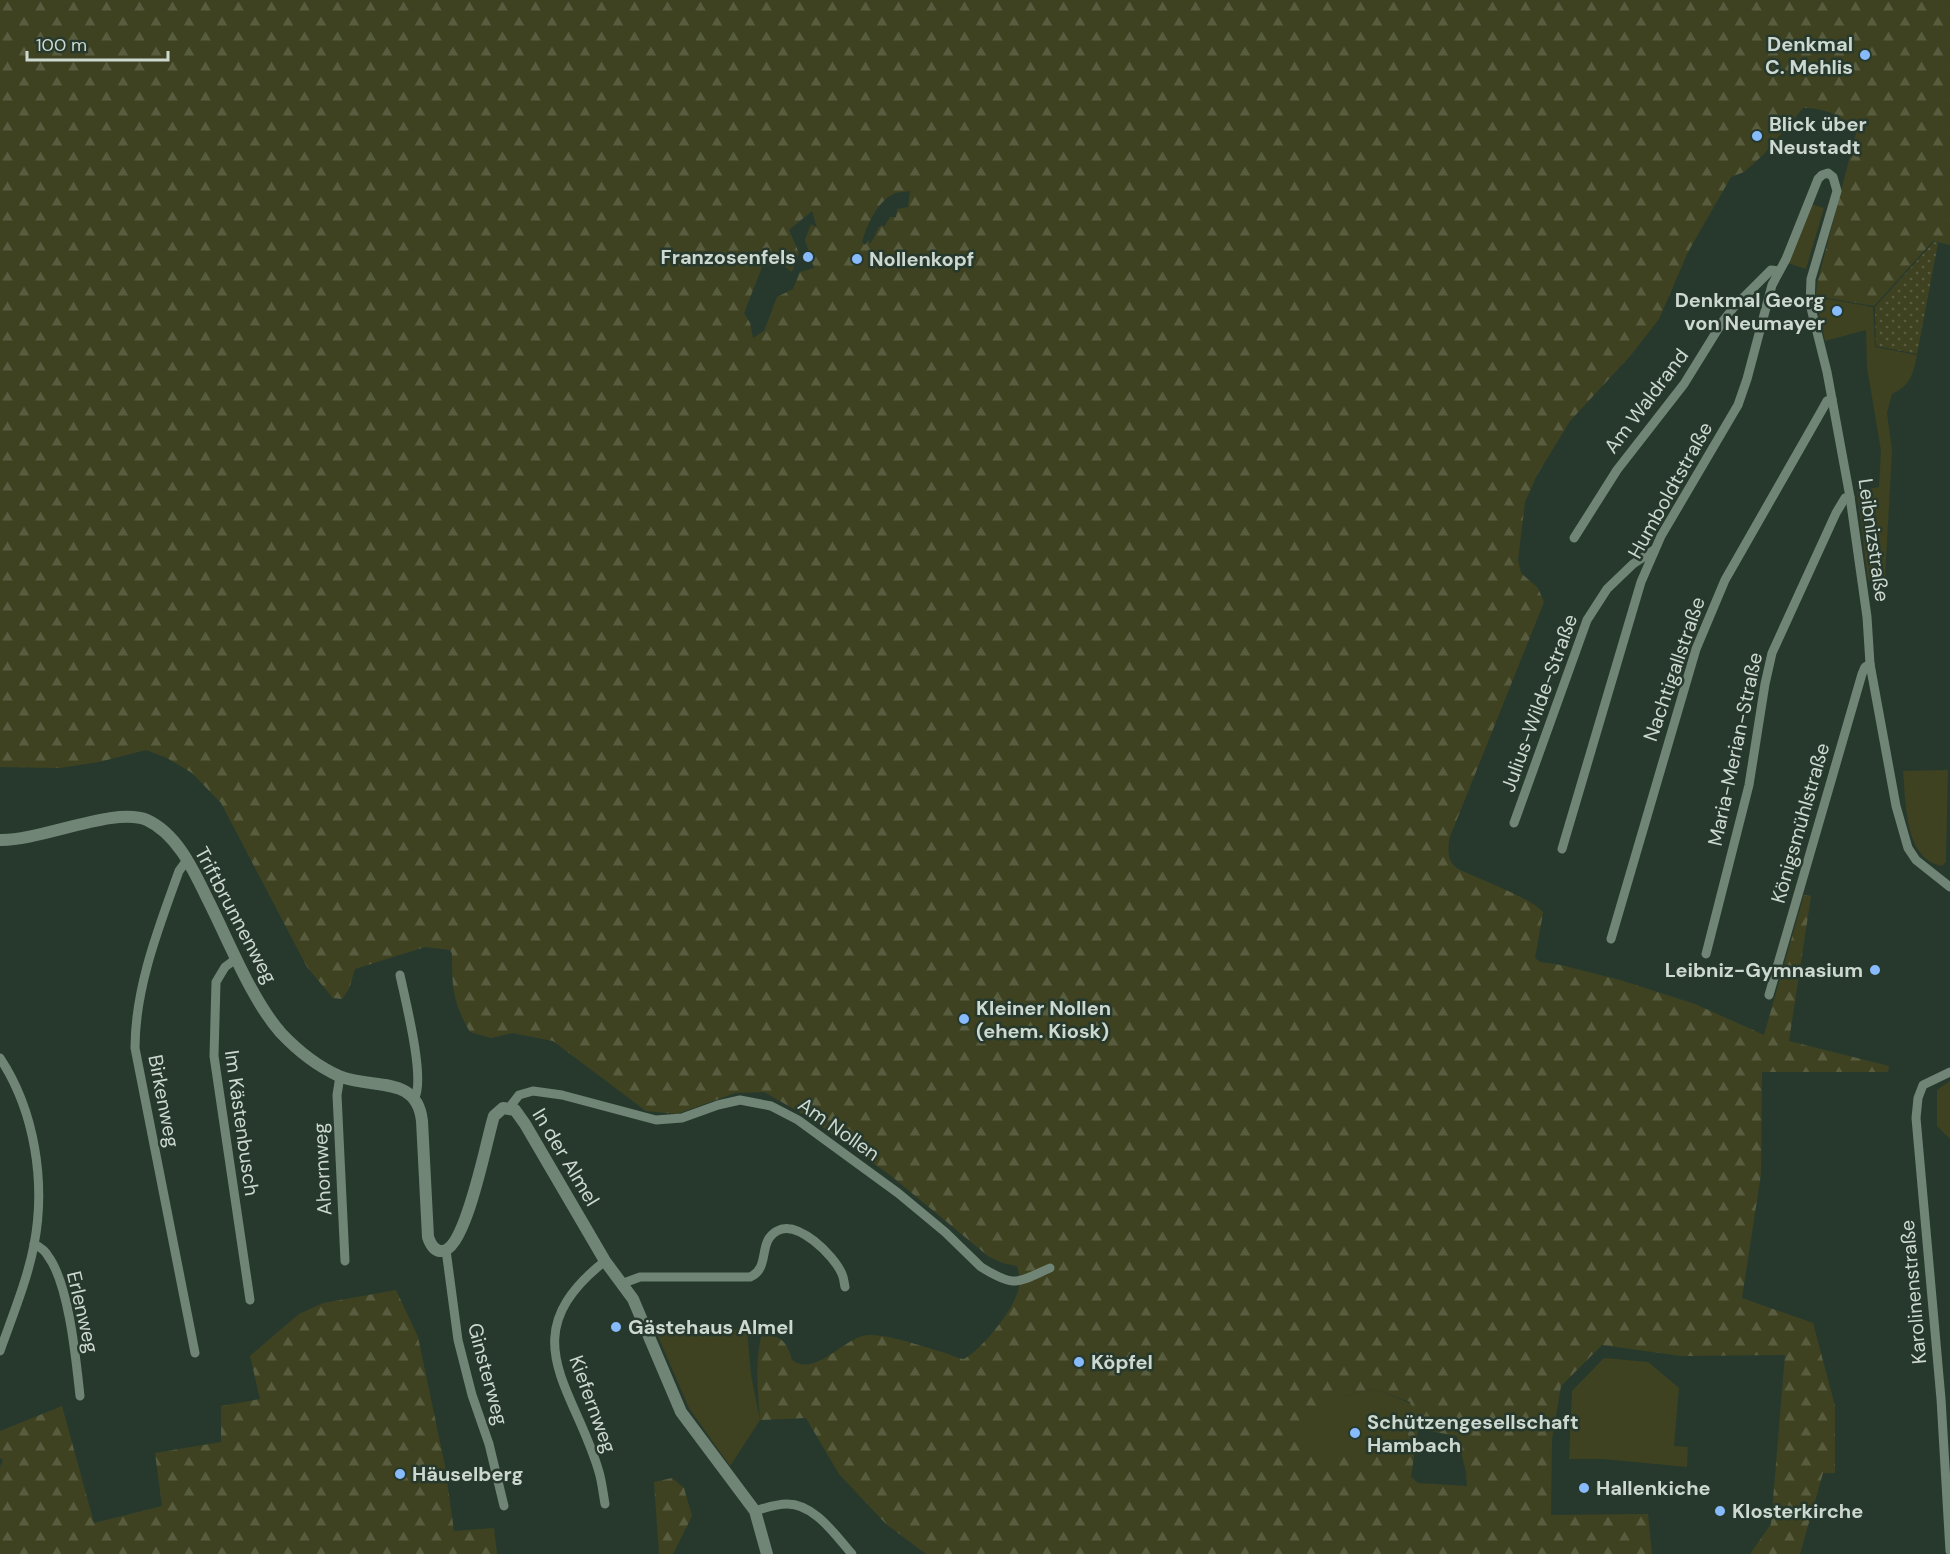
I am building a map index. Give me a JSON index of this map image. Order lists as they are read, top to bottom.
{
  "streets": {
    "street": [
      "Am Waldrand",
      "Humboldtstraße",
      "Leibnizstraße",
      "Nachtigallstraße",
      "Julius-Wilde-Straße",
      "Maria-Merian-Straße",
      "Königsmühlstraße",
      "Triftbrunnenweg",
      "Birkenweg",
      "Im Kästenbusch",
      "Am Nollen",
      "In der Almel",
      "Ahornweg",
      "Karolinenstraße",
      "Erlenweg",
      "Ginsterweg",
      "Kiefernweg"
    ]
  },
  "crossings": [
    ["Am Waldrand", "Humboldtstraße"],
    ["Humboldtstraße", "Leibnizstraße"],
    ["Humboldtstraße", "Julius-Wilde-Straße"],
    ["Leibnizstraße", "Nachtigallstraße"],
    ["Leibnizstraße", "Maria-Merian-Straße"],
    ["Leibnizstraße", "Königsmühlstraße"],
    ["Triftbrunnenweg", "Birkenweg"],
    ["Triftbrunnenweg", "Im Kästenbusch"],
    ["Triftbrunnenweg", "Ahornweg"],
    ["Am Nollen", "In der Almel"],
    ["In der Almel", "Ginsterweg"],
    ["In der Almel", "Kiefernweg"]
  ],
  "places": [
    "Denkmal C. Mehlis",
    "Blick über Neustadt",
    "Franzosenfels",
    "Nollenkopf",
    "Denkmal Georg von Neumayer",
    "Leibniz-Gymnasium",
    "Kleiner Nollen (ehem. Kiosk)",
    "Gästehaus Almel",
    "Köpfel",
    "Schützengesellschaft Hambach",
    "Häuselberg",
    "Hallenkiche",
    "Klosterkirche"
  ],
  "scale_bar": "100 m"
}
